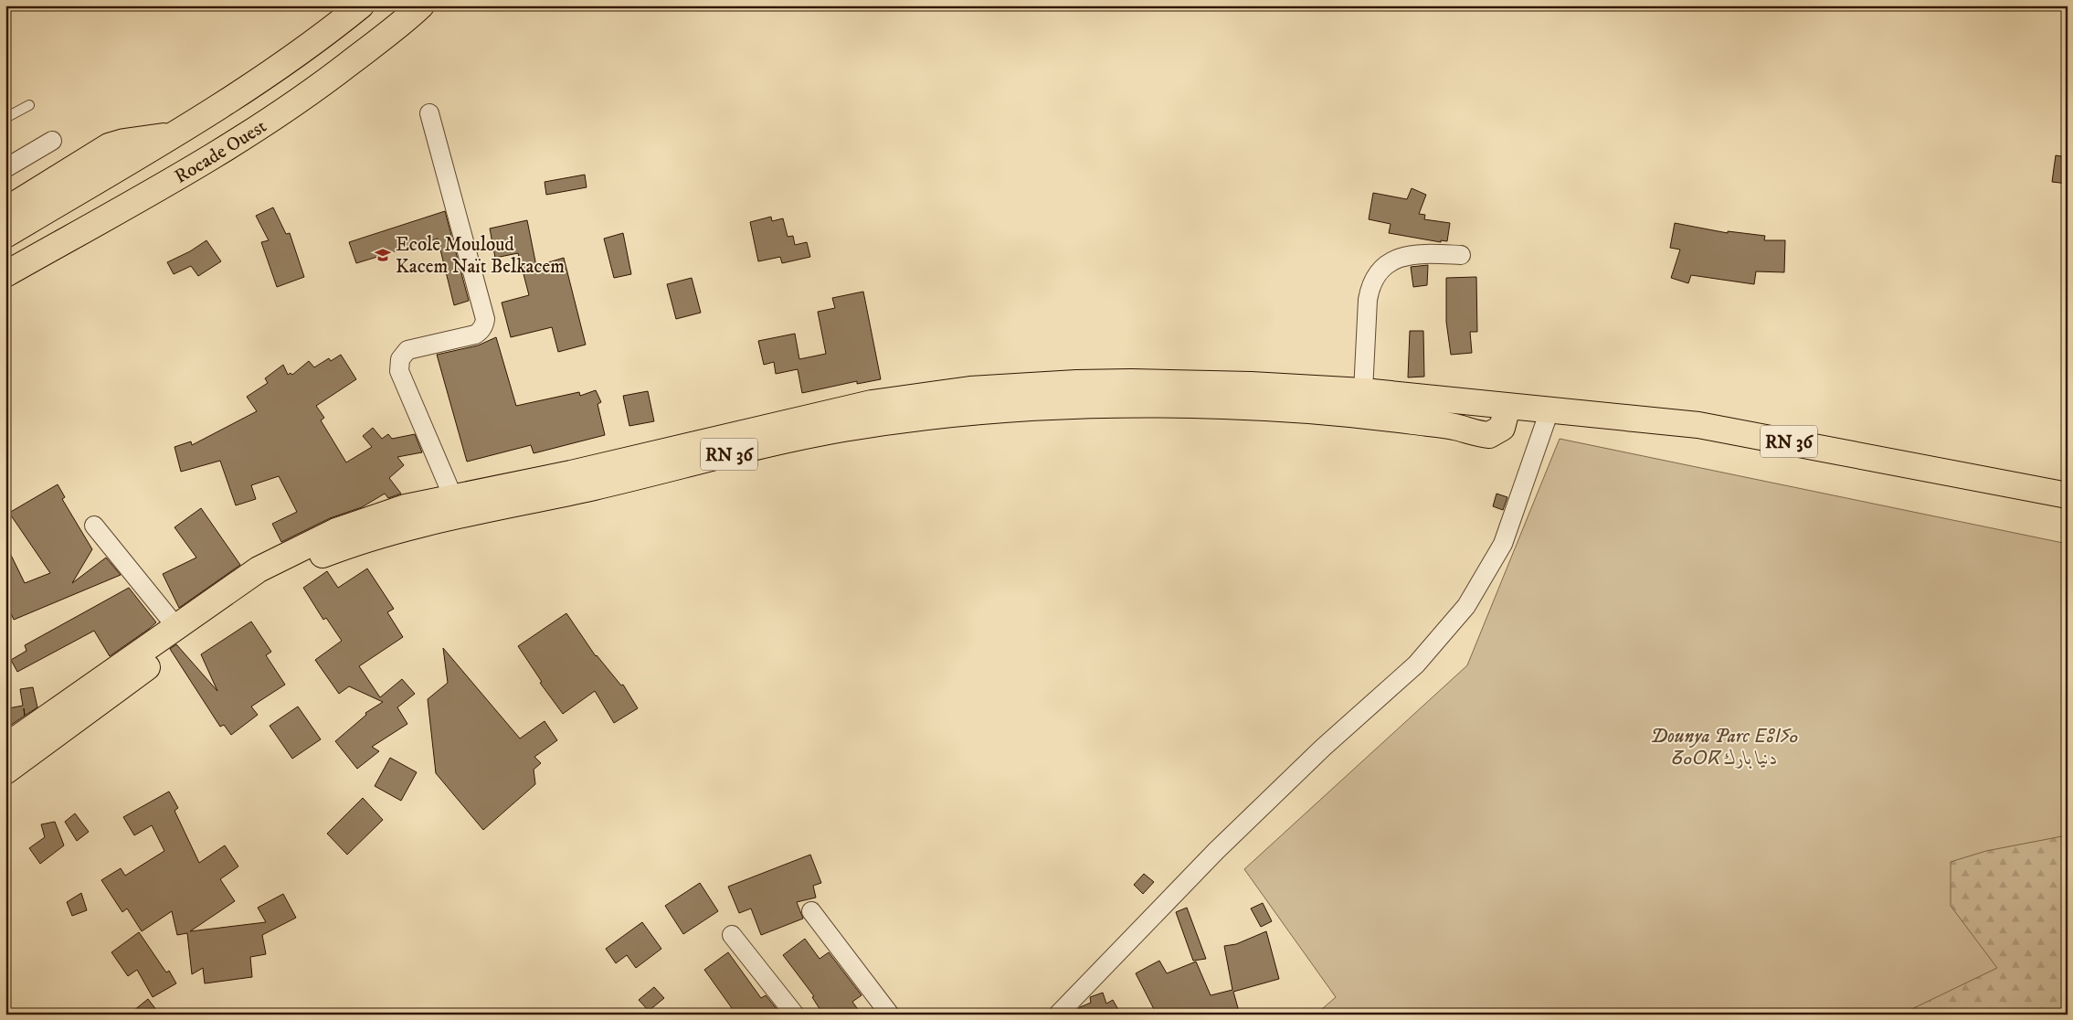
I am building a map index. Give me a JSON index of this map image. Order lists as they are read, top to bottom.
{
  "streets": {
    "main road": ["Rocade Ouest", "RN 36"]
  },
  "parks": ["Dounya Parc ⴹⵓⵏⵢⴰ ⵒⴰⵔⴽ دنيا بارك"],
  "places": {
    "school or university": ["Ecole Mouloud Kacem Naït Belkacem"]
  }
}
